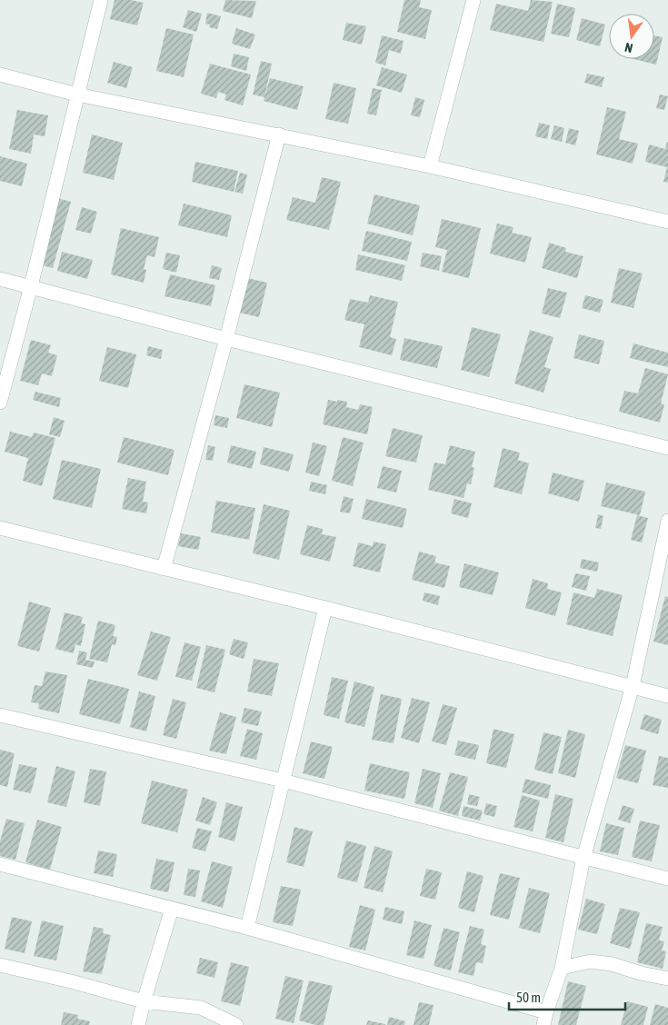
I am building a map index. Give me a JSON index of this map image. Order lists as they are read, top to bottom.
{
  "scale_bar": "50 m",
  "north": "bottom"
}
